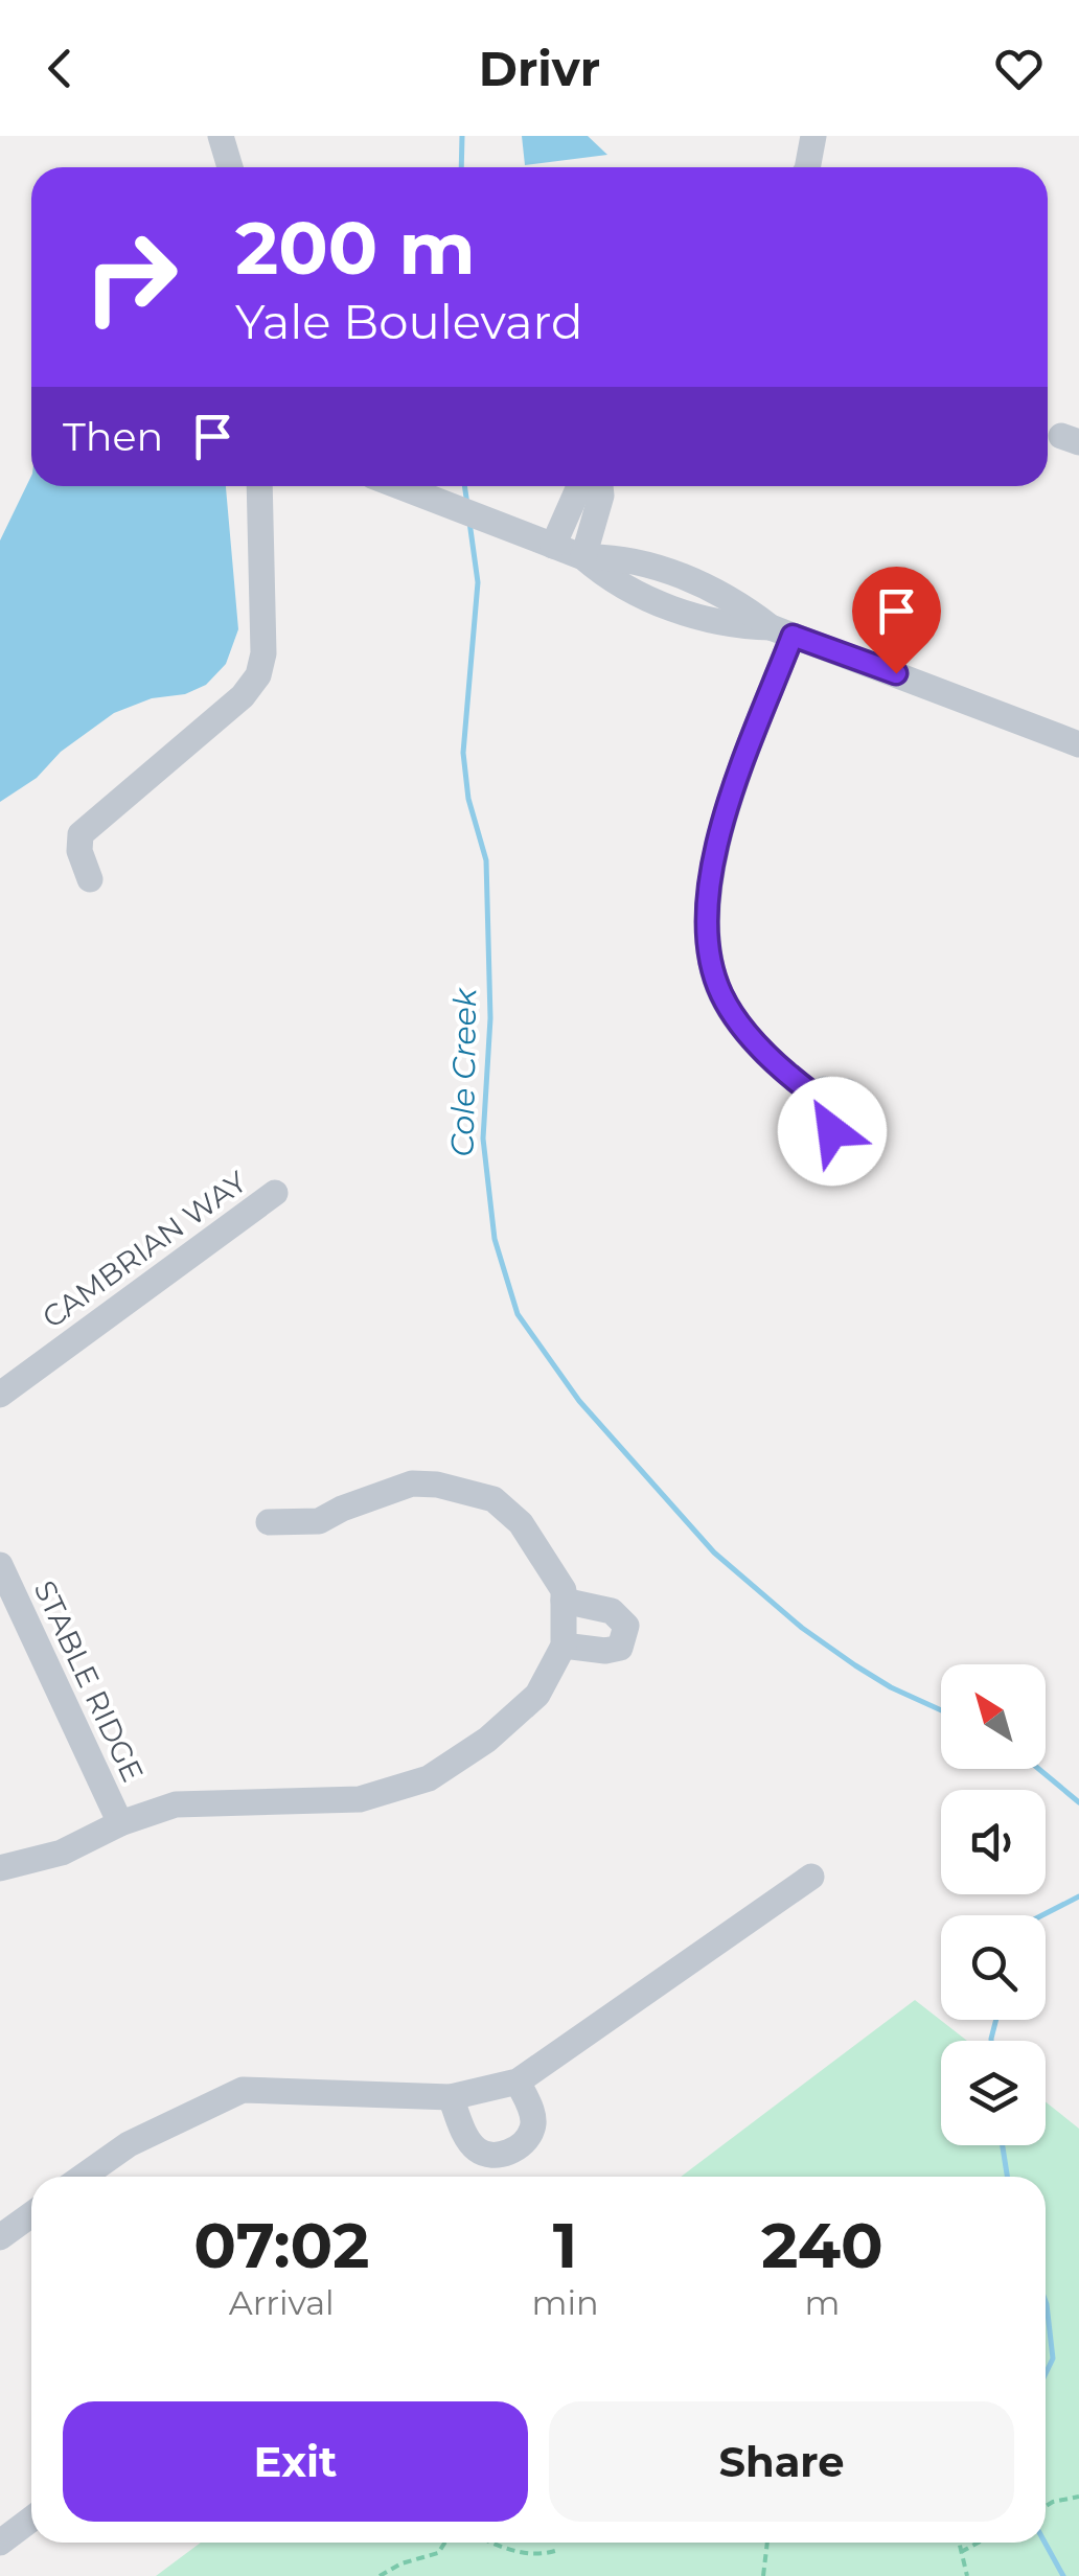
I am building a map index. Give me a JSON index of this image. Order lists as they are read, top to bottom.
{
  "streets": {
    "street": ["CAMBRIAN WAY", "STABLE RIDGE"]
  },
  "water": ["Cole Creek"],
  "north": "top left",
  "page": {
    "header": "Drivr",
    "turn": ["200 m", "Yale Boulevard"],
    "then": "Then",
    "eta": [
      "07:02",
      "Arrival",
      "1",
      "min",
      "240",
      "m"
    ],
    "buttons": ["Exit", "Share"]
  }
}
